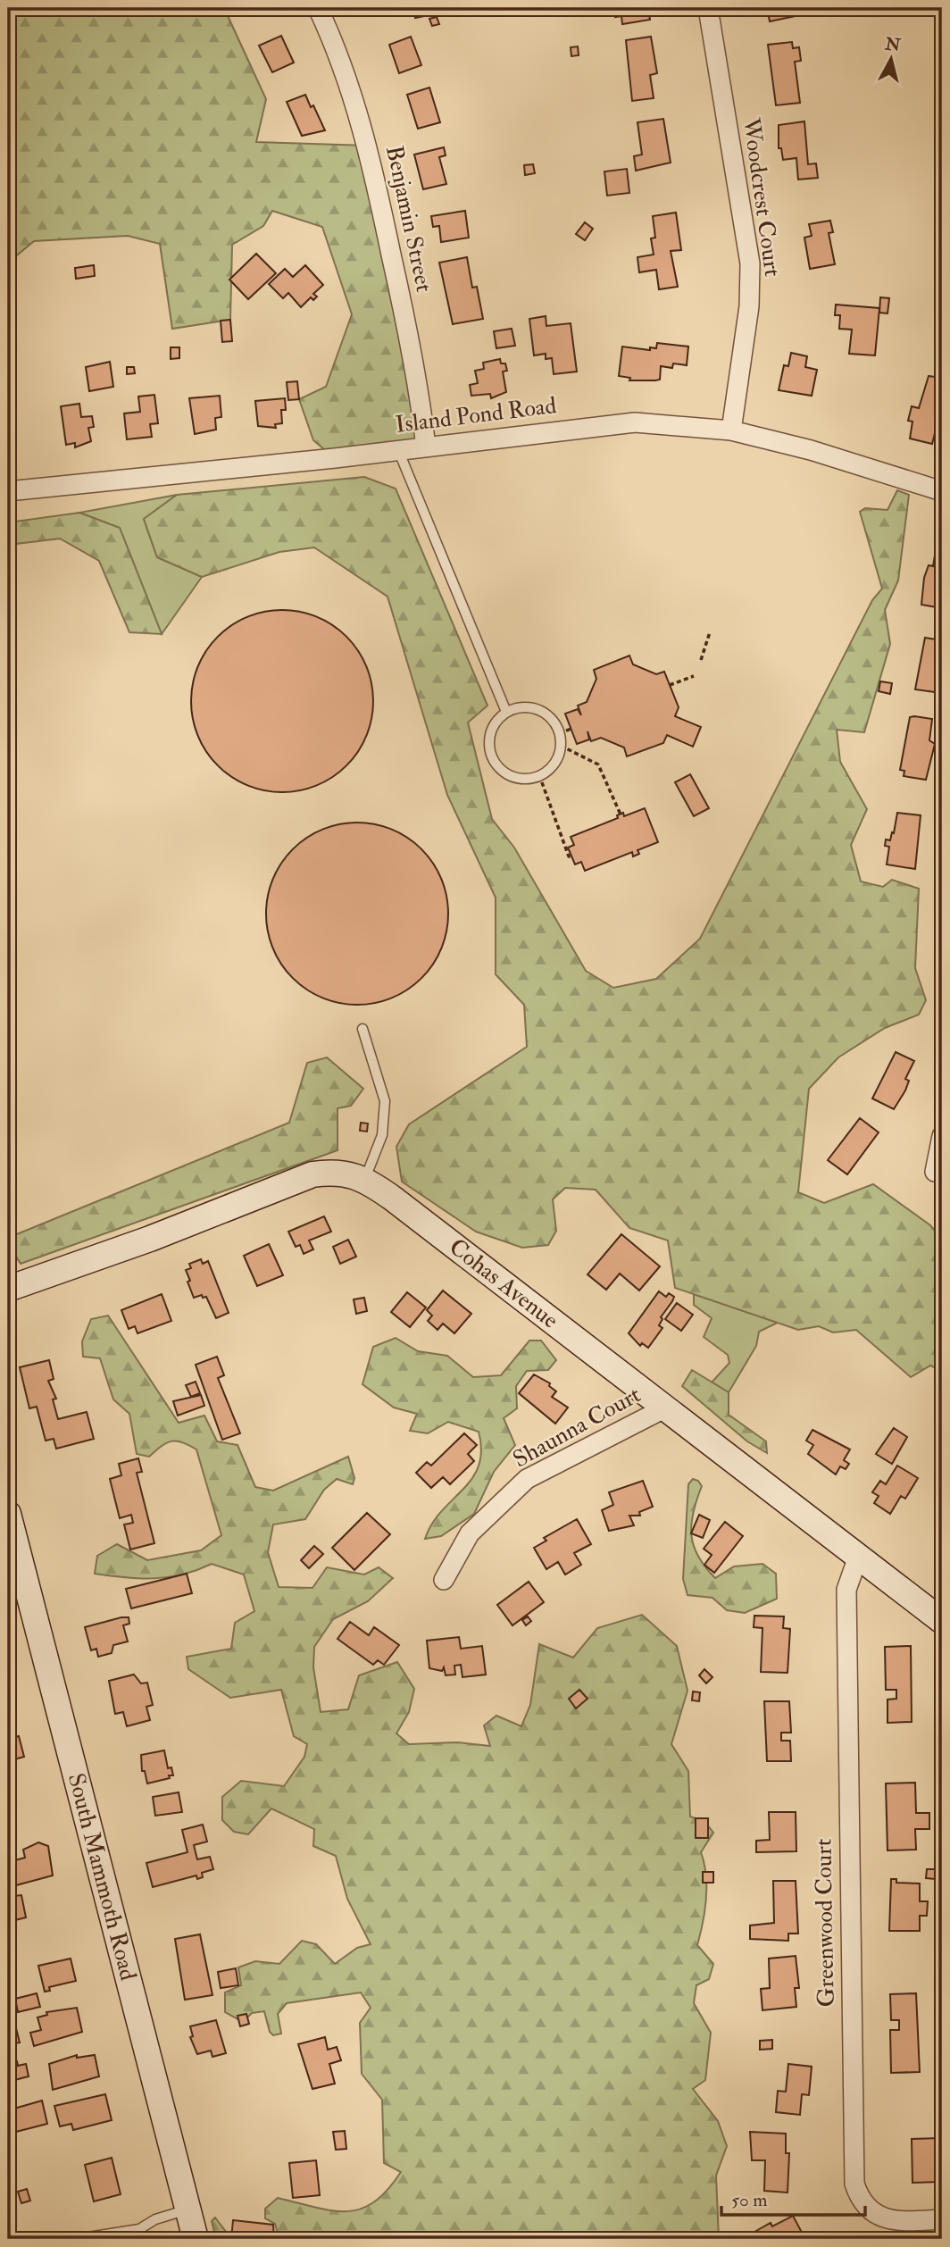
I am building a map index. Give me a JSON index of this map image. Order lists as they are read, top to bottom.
{
  "streets": {
    "street": [
      "Woodcrest Court",
      "Benjamin Street",
      "Island Pond Road",
      "Cohas Avenue",
      "Shaunna Court",
      "South Mammoth Road",
      "Greenwood Court"
    ]
  },
  "crossings": [
    ["Woodcrest Court", "Island Pond Road"],
    ["Benjamin Street", "Island Pond Road"],
    ["Cohas Avenue", "Shaunna Court"],
    ["Cohas Avenue", "Greenwood Court"]
  ],
  "scale_bar": "50 m",
  "north": "top"
}
